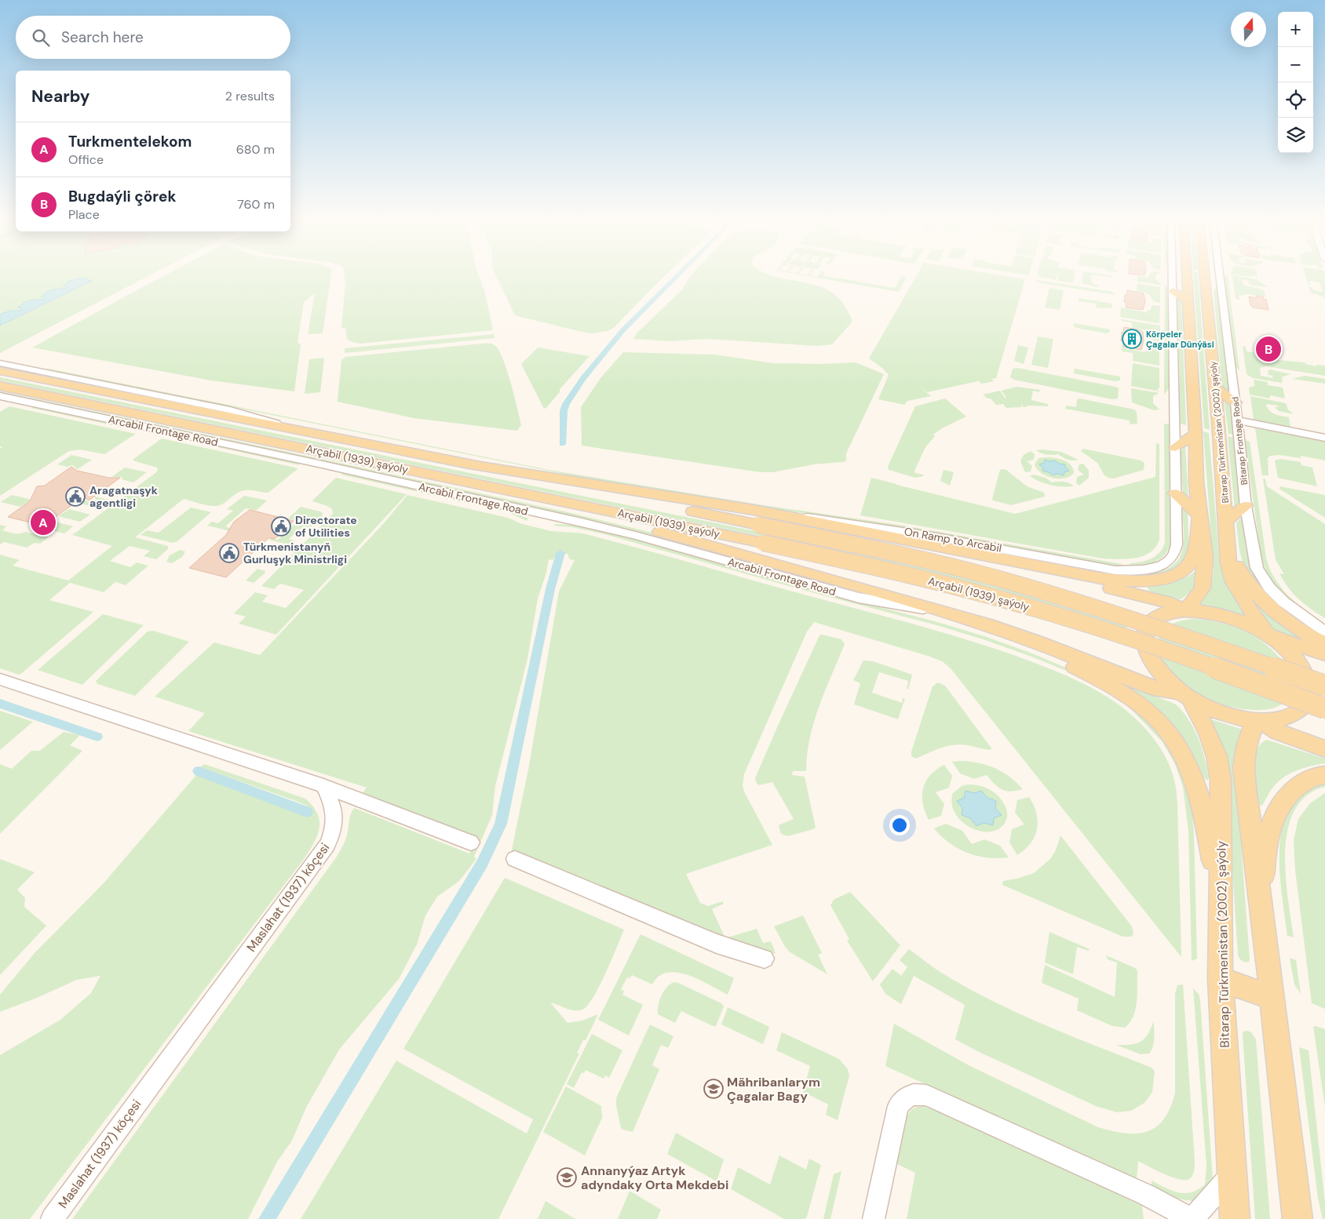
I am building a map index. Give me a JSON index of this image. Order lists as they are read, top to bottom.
{
  "streets": {
    "main road": ["Bitarap Türkmenistan (2002) şaýoly", "Arçabil (1939) şaýoly"],
    "street": [
      "Arcabil Frontage Road",
      "Bitarap Frontage Road",
      "On Ramp to Arcabil",
      "Maslahat (1937) köçesi"
    ]
  },
  "crossings": [
    ["Arçabil (1939) şaýoly", "On Ramp to Arcabil"]
  ],
  "places": {
    "building": ["Körpeler Çagalar Dünýäsi"],
    "public building": ["Aragatnaşyk agentligi", "Directorate of Utilities", "Türkmenistanyň Gurluşyk Ministrligi"],
    "school or university": ["Mähribanlarym Çagalar Bagy", "Annanyýaz Artyk adyndaky Orta Mekdebi"]
  },
  "north": "top",
  "page": {
    "map_buttons": ["+", "−"],
    "search": "Search here",
    "heading": ["Nearby", "2 results"],
    "list": [
      {
        "mark": "A",
        "name": "Turkmentelekom",
        "note": "Office",
        "value": "680 m"
      },
      {
        "mark": "B",
        "name": "Bugdaýli çörek",
        "note": "Place",
        "value": "760 m"
      }
    ],
    "pins": ["B", "A"]
  }
}
